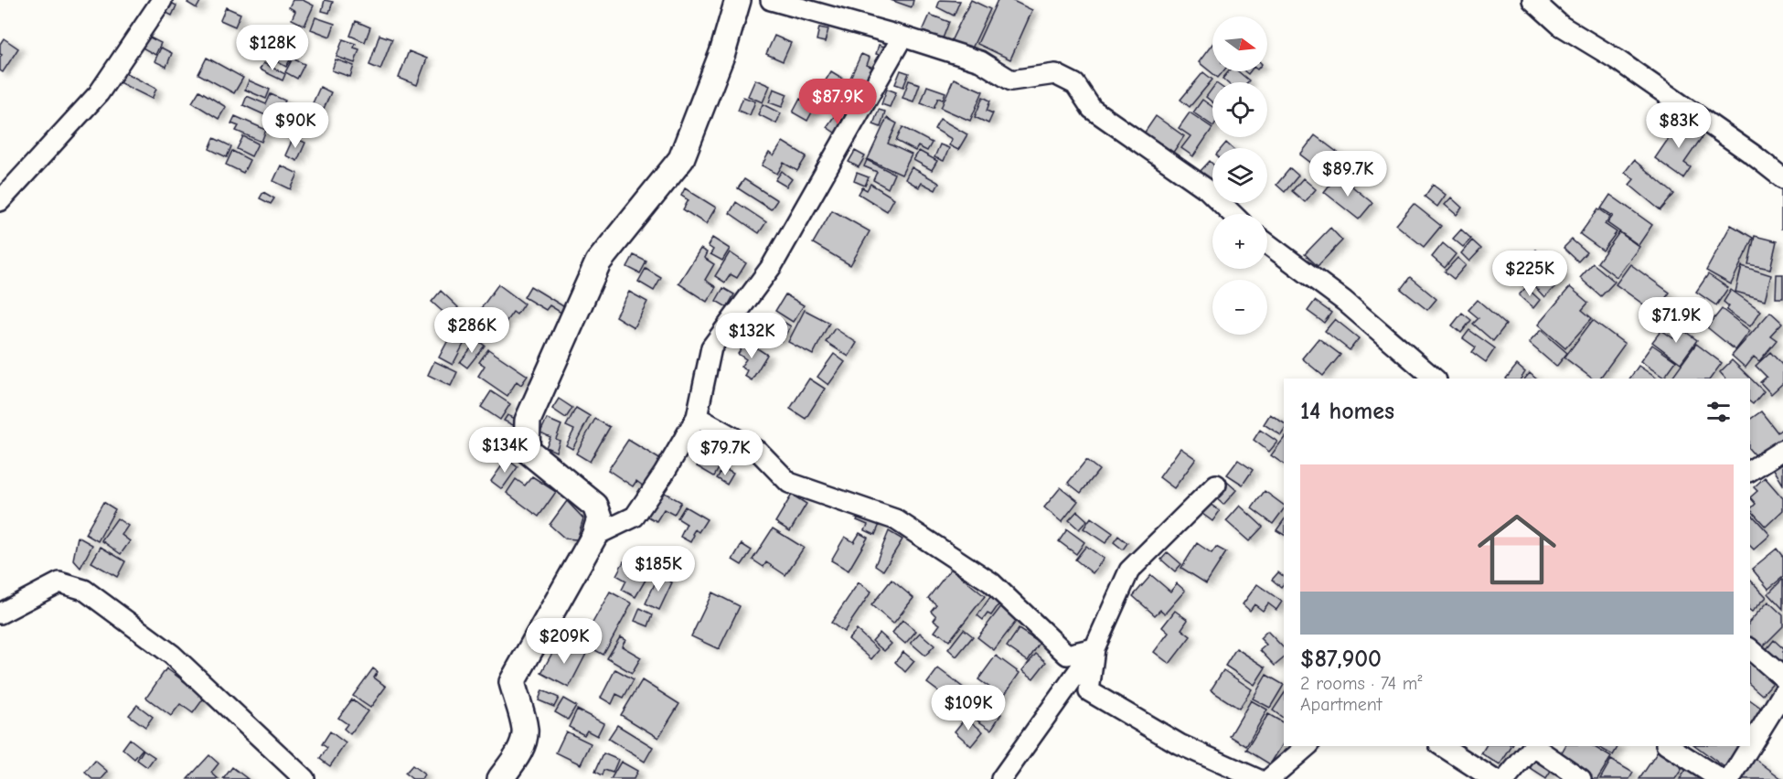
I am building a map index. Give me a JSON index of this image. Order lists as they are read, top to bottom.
{
  "north": "right",
  "page": {
    "map_buttons": ["+", "−"],
    "price": [
      "$128K",
      "$87.9K",
      "$90K",
      "$83K",
      "$89.7K",
      "$225K",
      "$71.9K",
      "$286K",
      "$132K",
      "$134K",
      "$79.7K",
      "$185K",
      "$209K",
      "$109K"
    ],
    "heading": "14 homes",
    "list": [
      {
        "name": "$87,900",
        "note": "2 rooms · 74 m² · Apartment"
      }
    ]
  }
}
